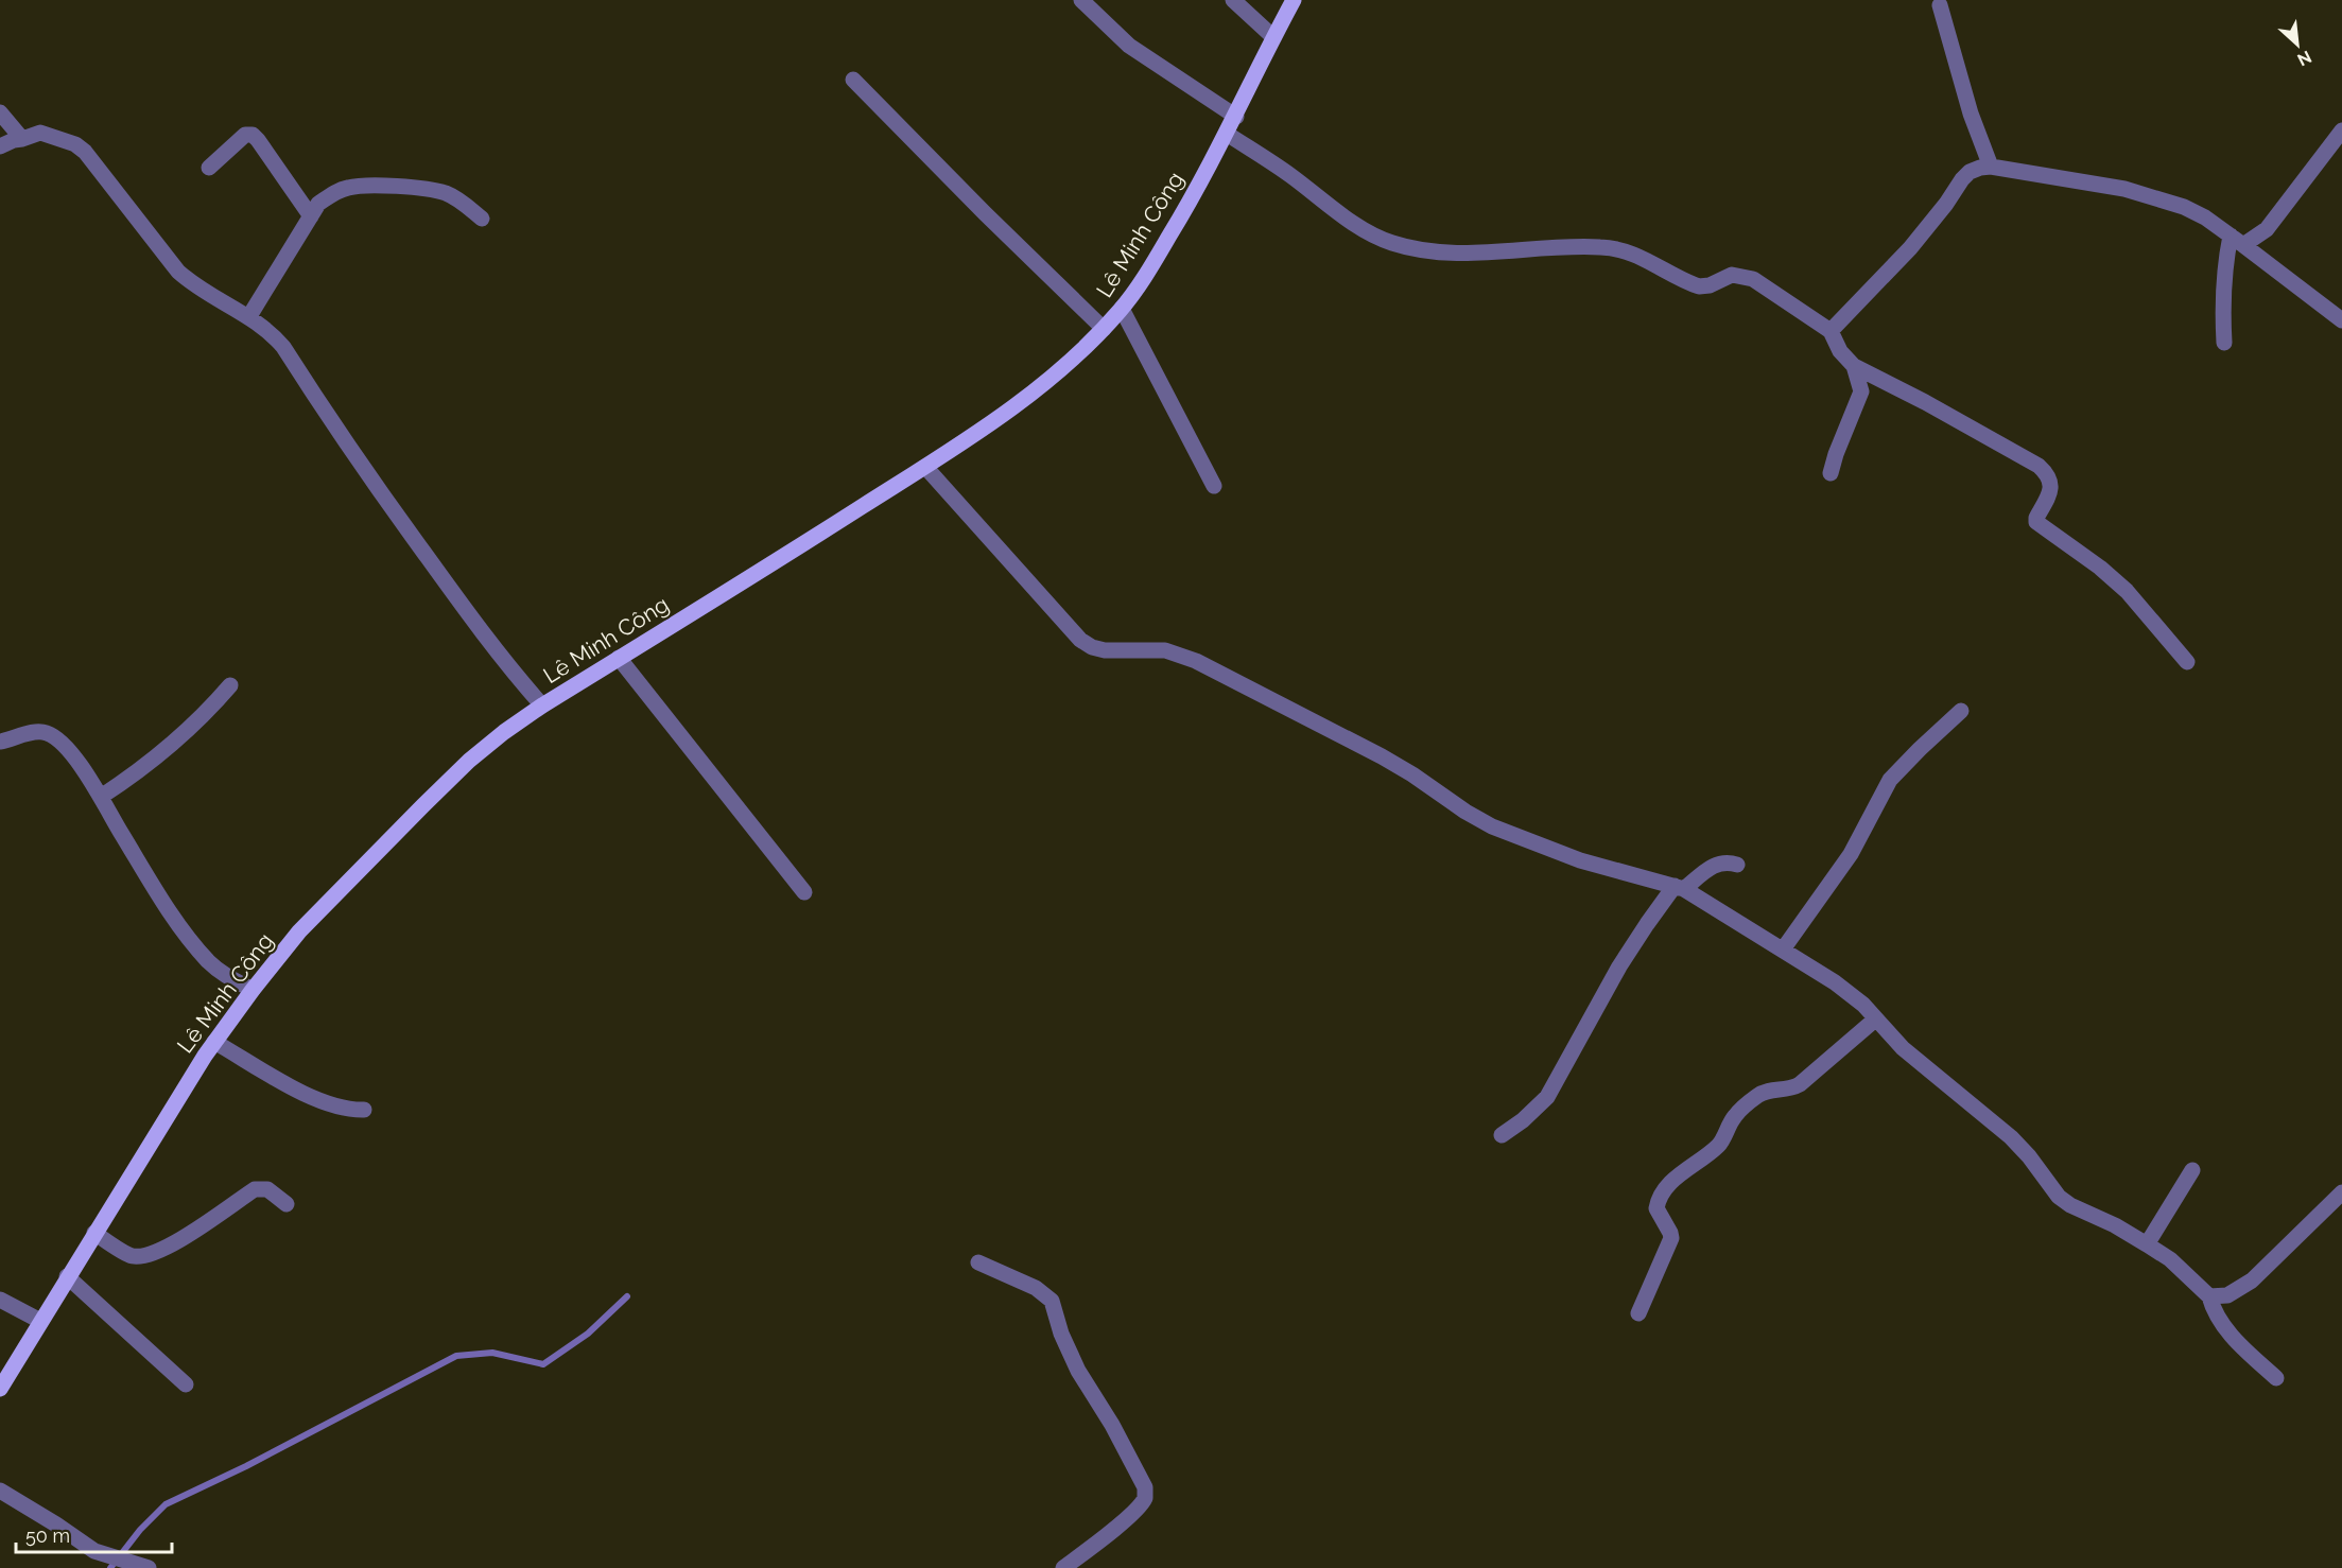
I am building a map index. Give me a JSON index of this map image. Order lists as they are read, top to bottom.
{
  "streets": {
    "main road": ["Lê Minh Công"]
  },
  "scale_bar": "50 m",
  "north": "bottom right"
}
